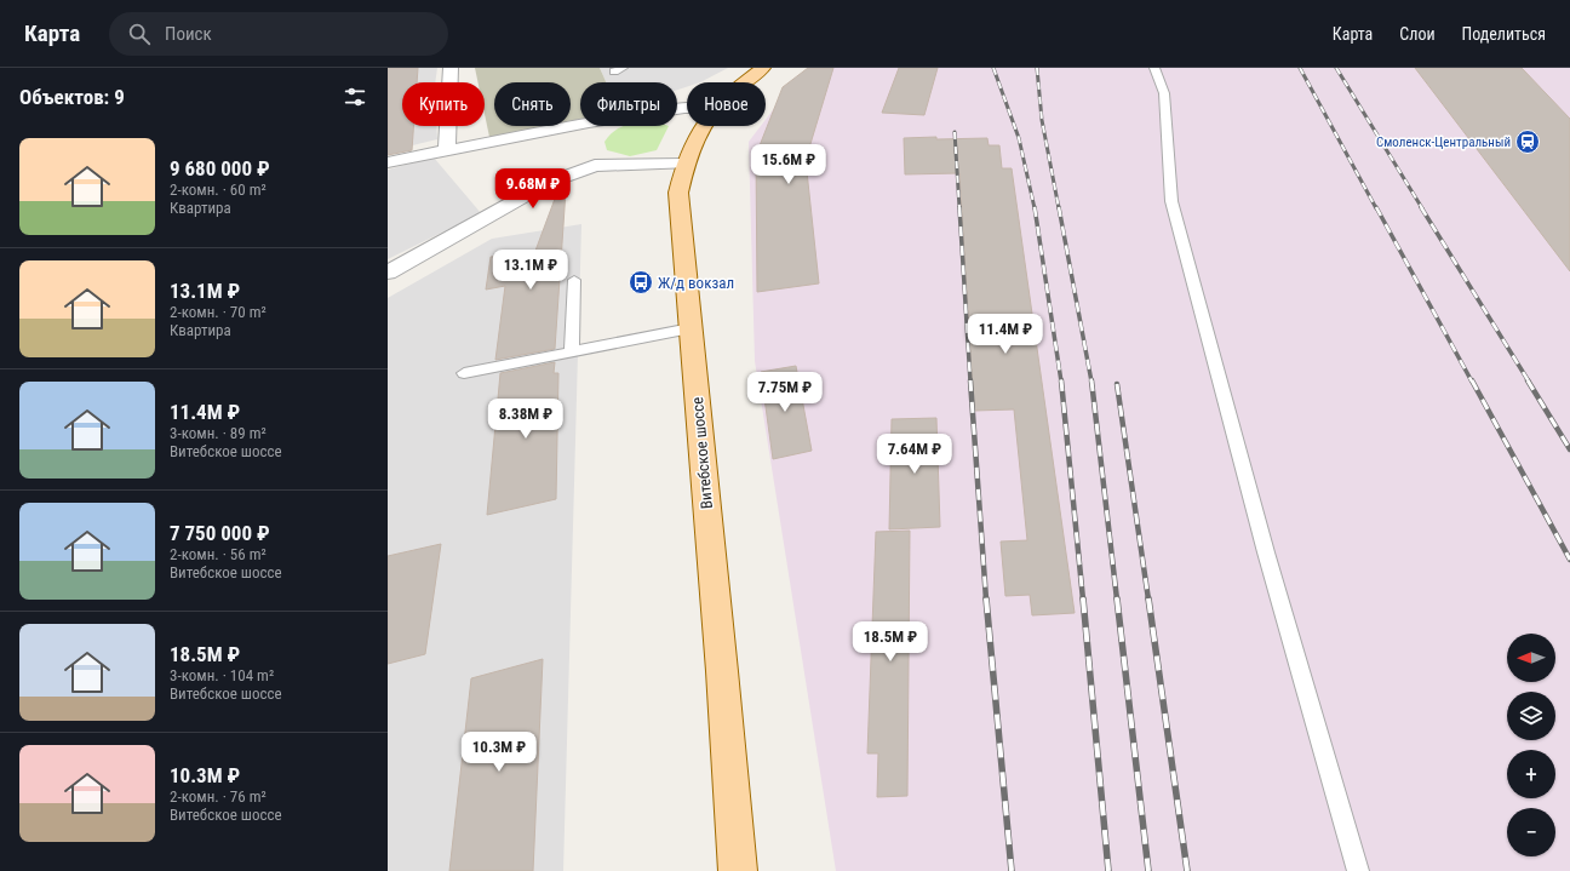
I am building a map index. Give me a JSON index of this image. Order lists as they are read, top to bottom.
{
  "streets": {
    "main road": ["Витебское шоссе"]
  },
  "places": {
    "station": ["Смоленск-Центральный"],
    "bus stop": ["Ж/д вокзал"]
  },
  "north": "left",
  "page": {
    "header": "Карта",
    "search": "Поиск",
    "nav": ["Карта", "Слои", "Поделиться"],
    "heading": "Объектов: 9",
    "chip": [
      "Купить",
      "Снять",
      "Фильтры",
      "Новое"
    ],
    "list": [
      {
        "name": "9 680 000 ₽",
        "note": "2-комн. · 60 m² · Квартира"
      },
      {
        "name": "13.1M ₽",
        "note": "2-комн. · 70 m² · Квартира"
      },
      {
        "name": "11.4M ₽",
        "note": "3-комн. · 89 m² · Витебское шоссе"
      },
      {
        "name": "7 750 000 ₽",
        "note": "2-комн. · 56 m² · Витебское шоссе"
      },
      {
        "name": "18.5M ₽",
        "note": "3-комн. · 104 m² · Витебское шоссе"
      },
      {
        "name": "10.3M ₽",
        "note": "2-комн. · 76 m² · Витебское шоссе"
      }
    ],
    "price": [
      "15.6M ₽",
      "9.68M ₽",
      "13.1M ₽",
      "11.4M ₽",
      "7.75M ₽",
      "8.38M ₽",
      "7.64M ₽",
      "18.5M ₽",
      "10.3M ₽"
    ],
    "map_buttons": ["+", "−"]
  }
}
